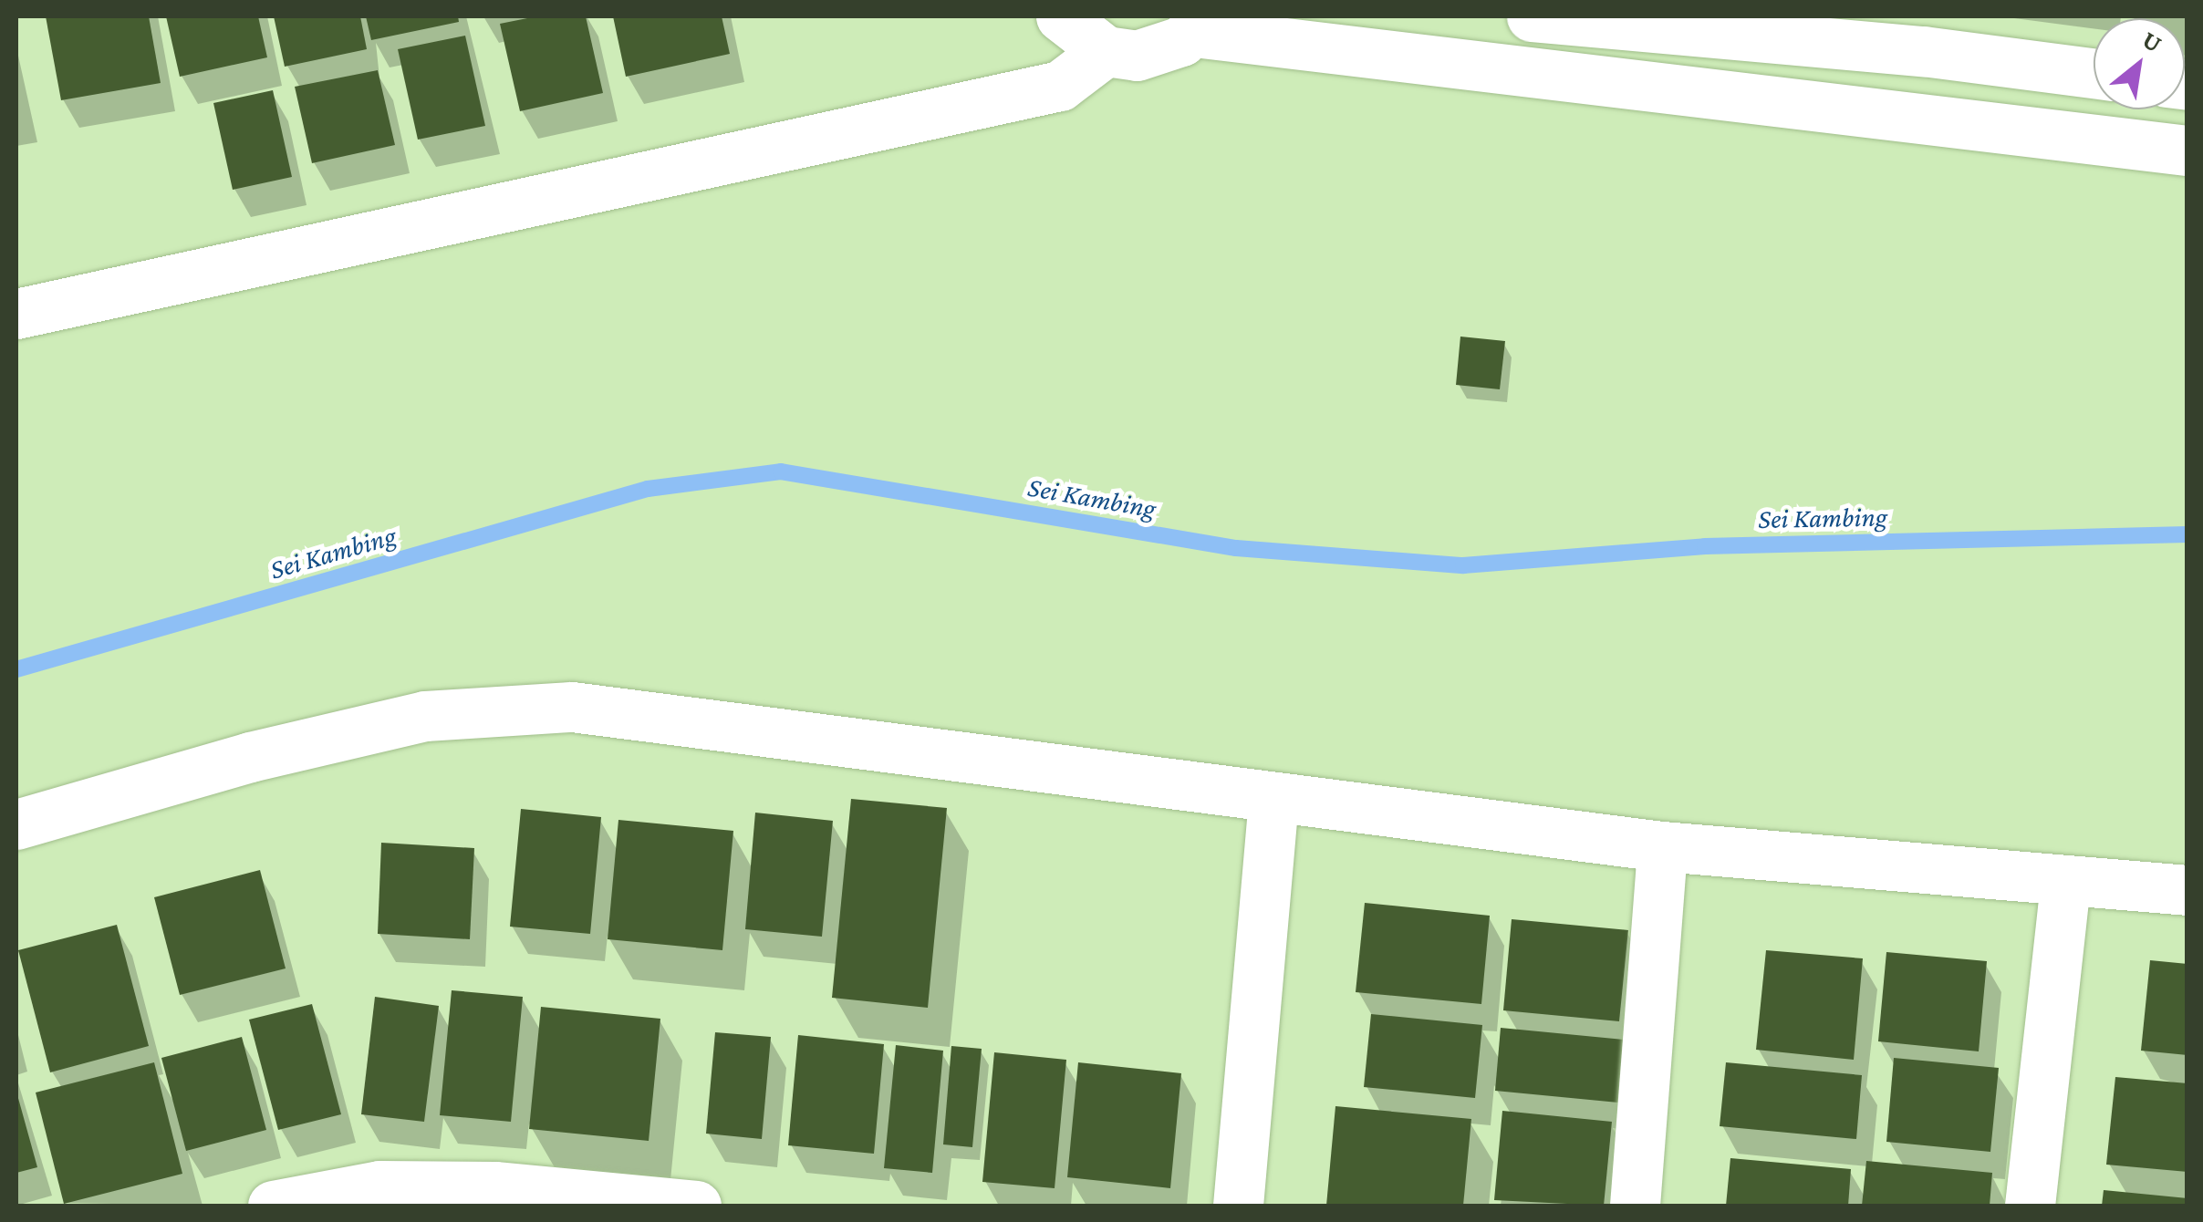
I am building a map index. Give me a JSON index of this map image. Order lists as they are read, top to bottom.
{
  "water": ["Sei Kambing"],
  "north": "top right"
}
